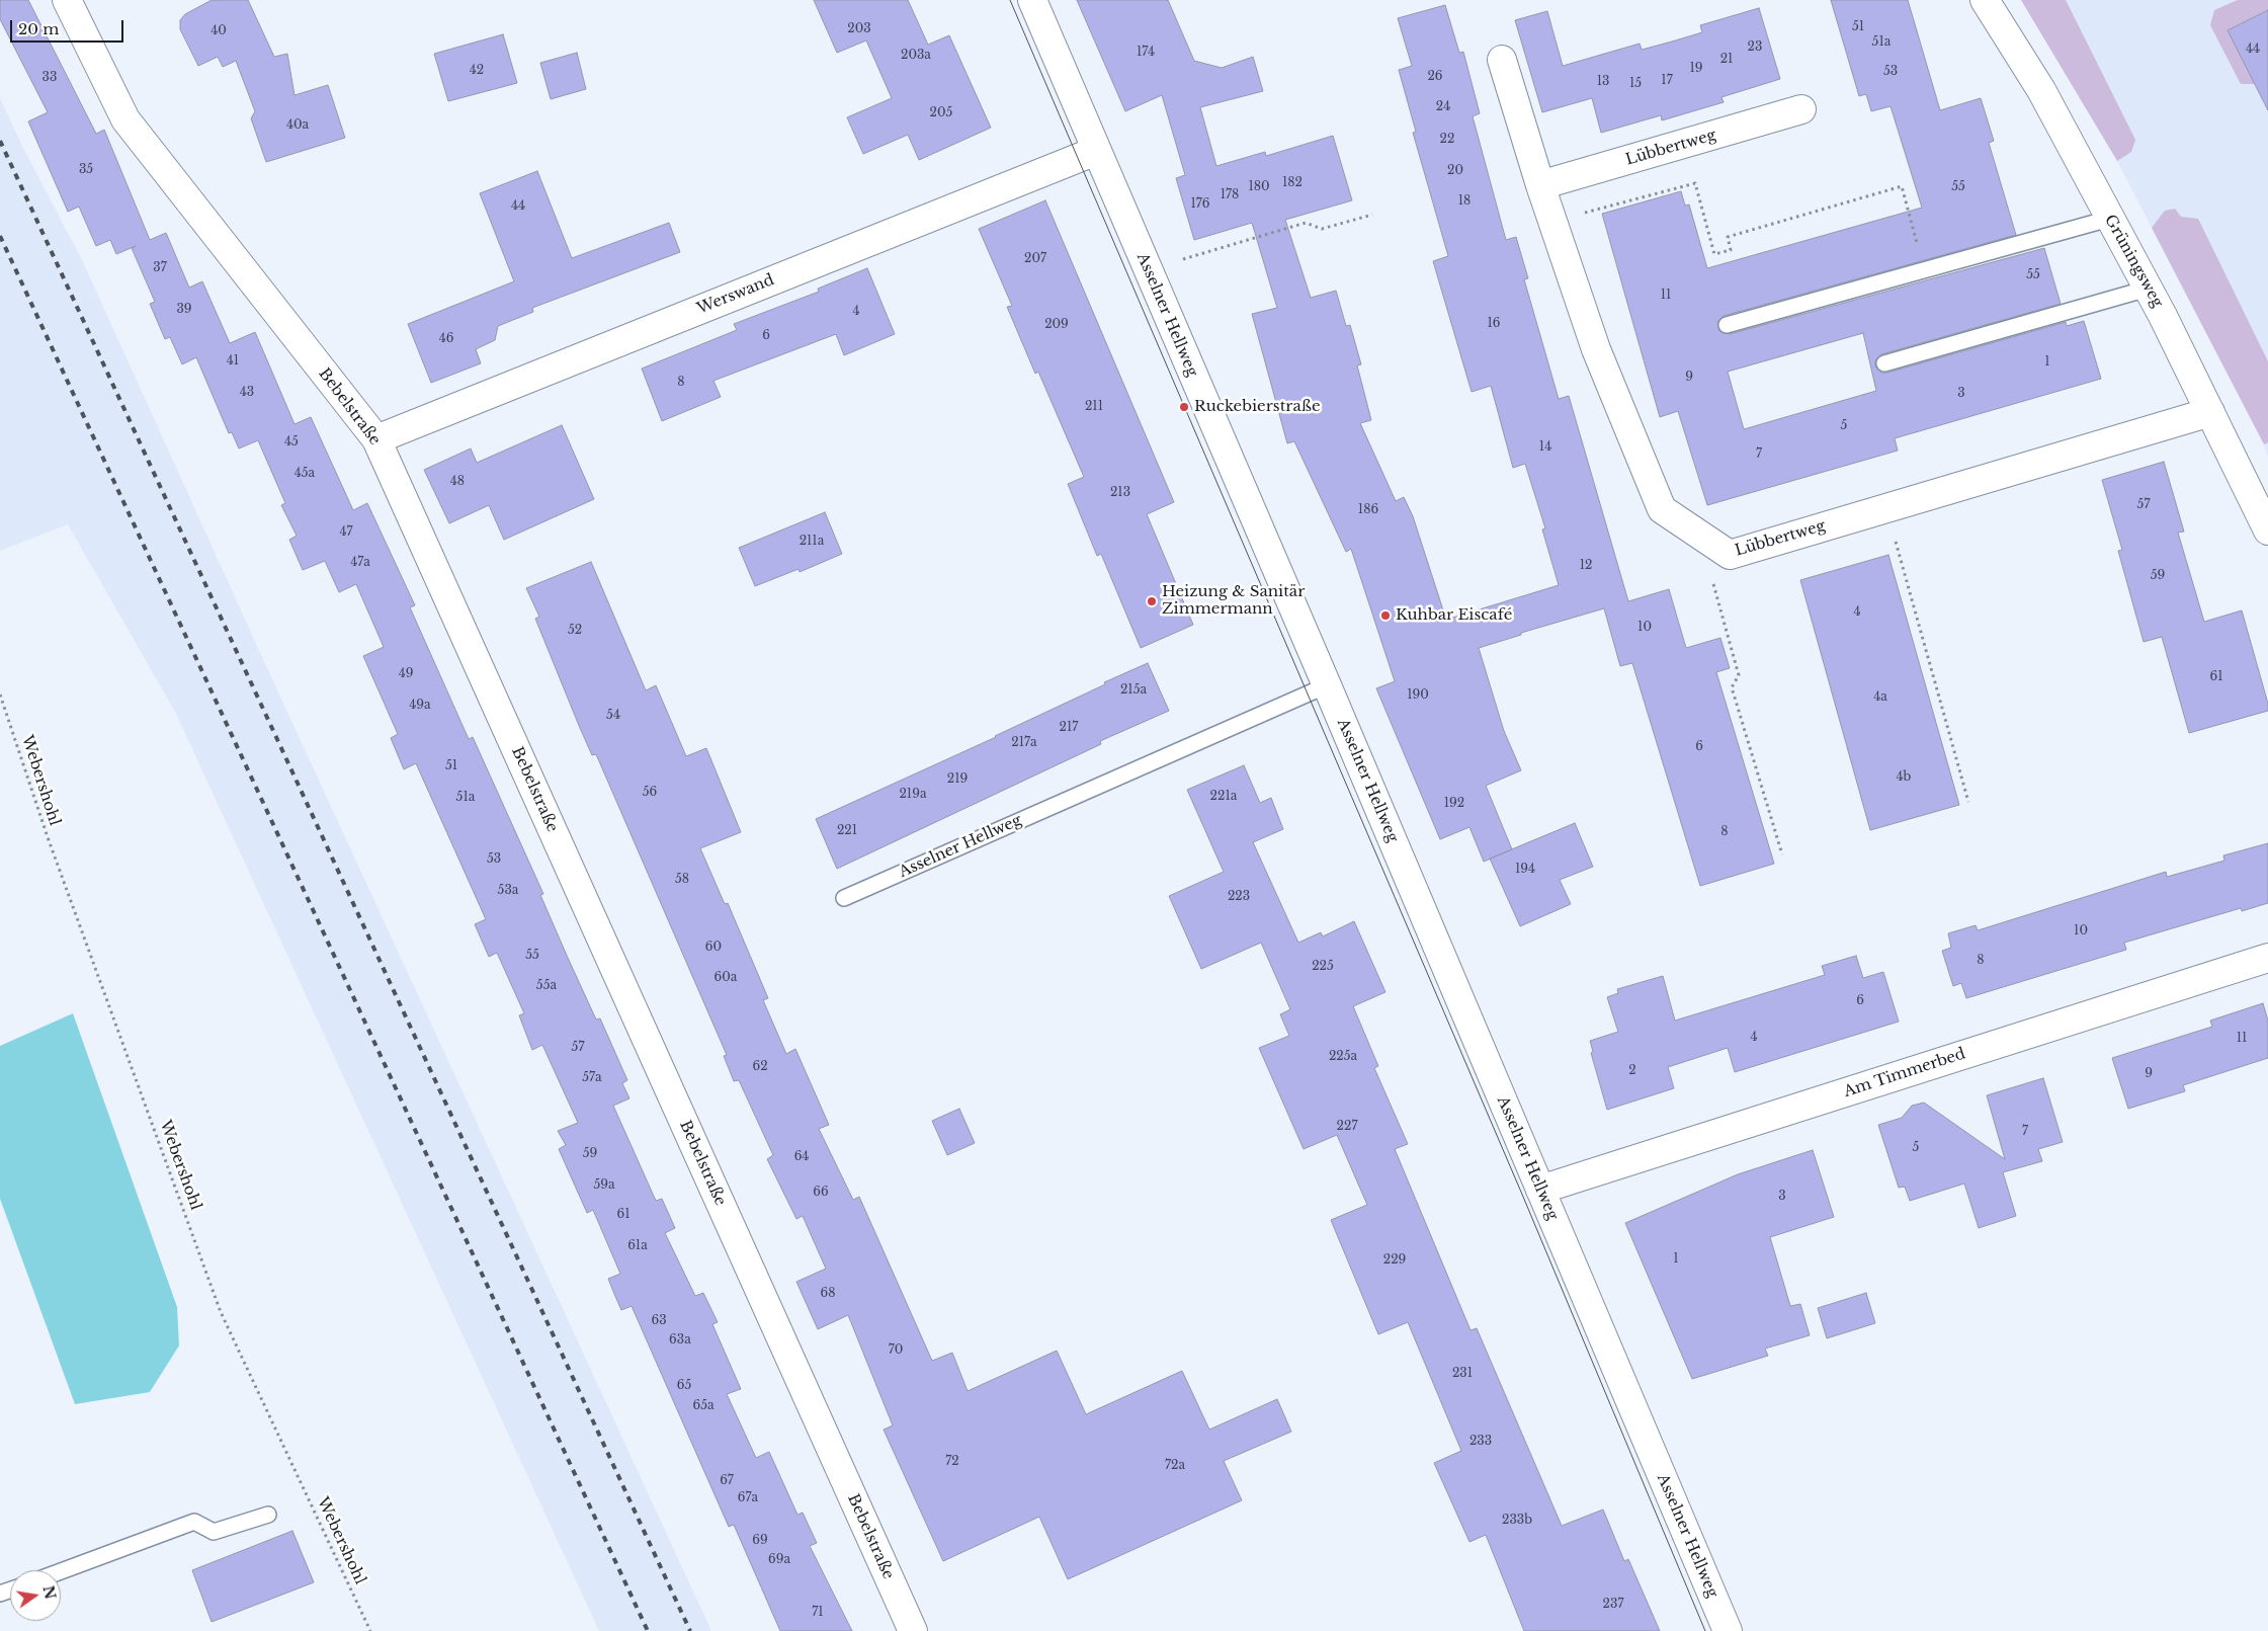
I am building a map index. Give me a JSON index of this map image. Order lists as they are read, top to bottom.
{
  "streets": {
    "street": [
      "Lübbertweg",
      "Grüningsweg",
      "Werswand",
      "Asselner Hellweg",
      "Bebelstraße",
      "Am Timmerbed"
    ],
    "path": ["Webershohl"]
  },
  "crossings": [
    ["Lübbertweg", "Grüningsweg"],
    ["Werswand", "Asselner Hellweg"],
    ["Werswand", "Bebelstraße"],
    ["Asselner Hellweg", "Am Timmerbed"]
  ],
  "places": ["Ruckebierstraße", "Heizung & Sanitär Zimmermann", "Kuhbar Eiscafé"],
  "house_numbers": [
    "51",
    "203",
    "40",
    "51a",
    "23",
    "44",
    "174",
    "203a",
    "21",
    "19",
    "42",
    "53",
    "26",
    "33",
    "17",
    "13",
    "15",
    "24",
    "205",
    "40a",
    "22",
    "35",
    "20",
    "182",
    "180",
    "55",
    "178",
    "18",
    "176",
    "44",
    "207",
    "37",
    "55",
    "11",
    "39",
    "4",
    "16",
    "209",
    "6",
    "46",
    "41",
    "1",
    "9",
    "8",
    "43",
    "3",
    "211",
    "5",
    "45",
    "14",
    "7",
    "45a",
    "48",
    "213",
    "57",
    "186",
    "47",
    "211a",
    "47a",
    "12",
    "59",
    "4",
    "10",
    "52",
    "49",
    "61",
    "215a",
    "190",
    "4a",
    "49a",
    "54",
    "217",
    "217a",
    "6",
    "51",
    "4b",
    "219",
    "56",
    "219a",
    "221a",
    "51a",
    "192",
    "221",
    "8",
    "53",
    "194",
    "58",
    "53a",
    "223",
    "10",
    "60",
    "55",
    "8",
    "225",
    "60a",
    "55a",
    "6",
    "4",
    "11",
    "57",
    "225a",
    "62",
    "2",
    "9",
    "57a",
    "227",
    "7",
    "5",
    "59",
    "64",
    "59a",
    "66",
    "3",
    "61",
    "61a",
    "1",
    "229",
    "68",
    "63",
    "63a",
    "70",
    "231",
    "65",
    "65a",
    "233",
    "72",
    "72a",
    "67",
    "67a",
    "233b",
    "69",
    "69a",
    "237",
    "71"
  ],
  "scale_bar": "20 m",
  "north": "right"
}
